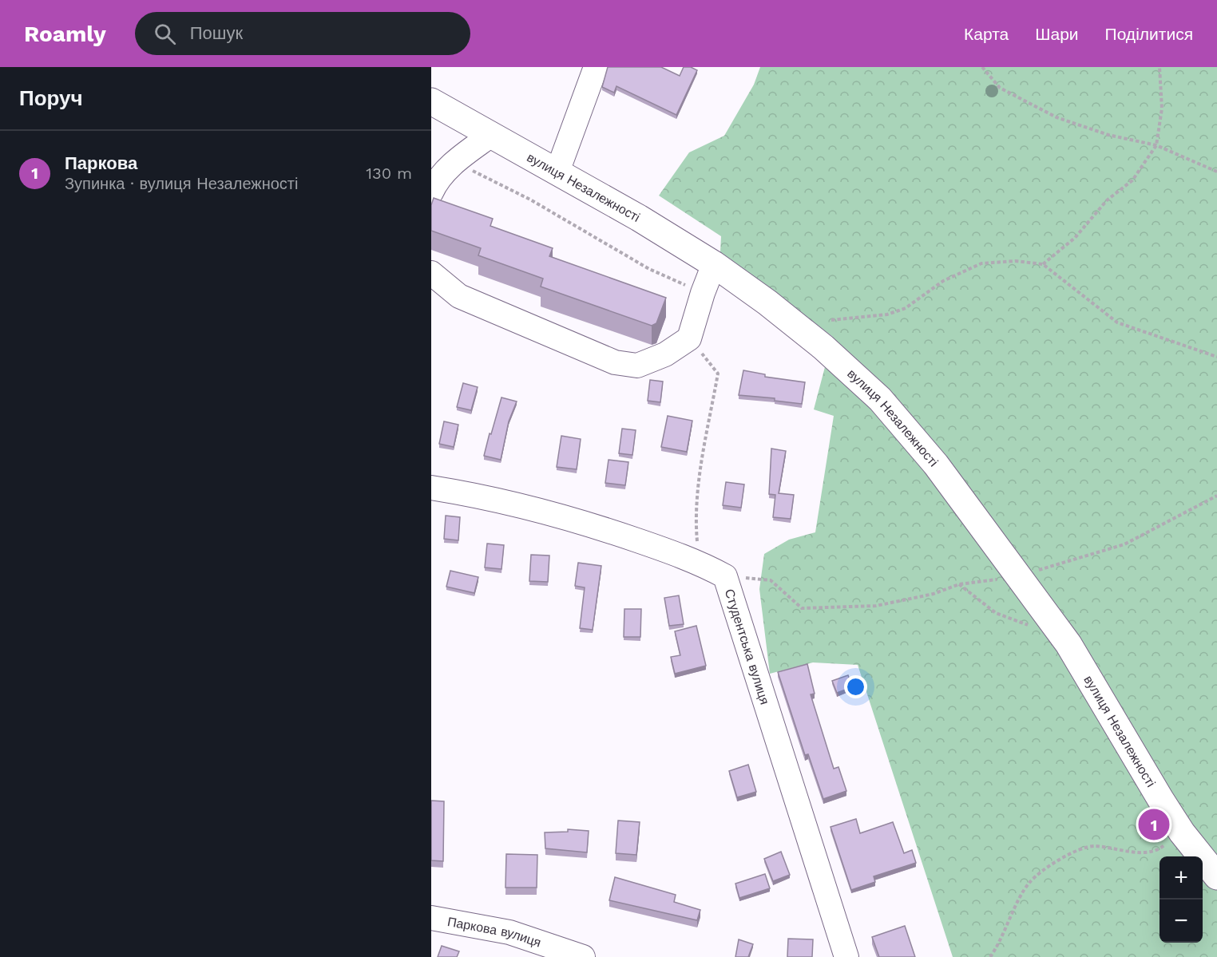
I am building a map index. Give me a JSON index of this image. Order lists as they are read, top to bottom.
{
  "streets": {
    "main road": ["вулиця Незалежності"],
    "street": ["Студентська вулиця", "Паркова вулиця"]
  },
  "page": {
    "header": "Roamly",
    "search": "Пошук",
    "nav": ["Карта", "Шари", "Поділитися"],
    "heading": "Поруч",
    "list": [
      {
        "mark": "1",
        "name": "Паркова",
        "note": "Зупинка · вулиця Незалежності",
        "value": "130 m"
      }
    ],
    "pins": "1",
    "map_buttons": ["+", "−"]
  }
}
